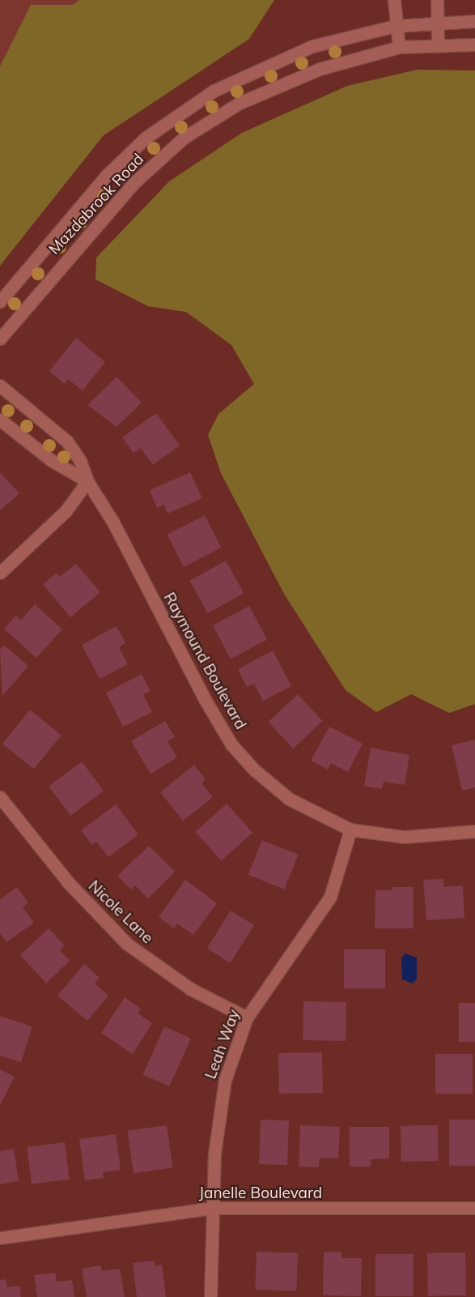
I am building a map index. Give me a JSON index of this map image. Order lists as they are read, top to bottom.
{
  "streets": {
    "street": [
      "Mazdabrook Road",
      "Raymound Boulevard",
      "Nicole Lane",
      "Leah Way",
      "Janelle Boulevard"
    ]
  },
  "crossings": [
    ["Raymound Boulevard", "Leah Way"],
    ["Nicole Lane", "Leah Way"],
    ["Leah Way", "Janelle Boulevard"]
  ]
}
